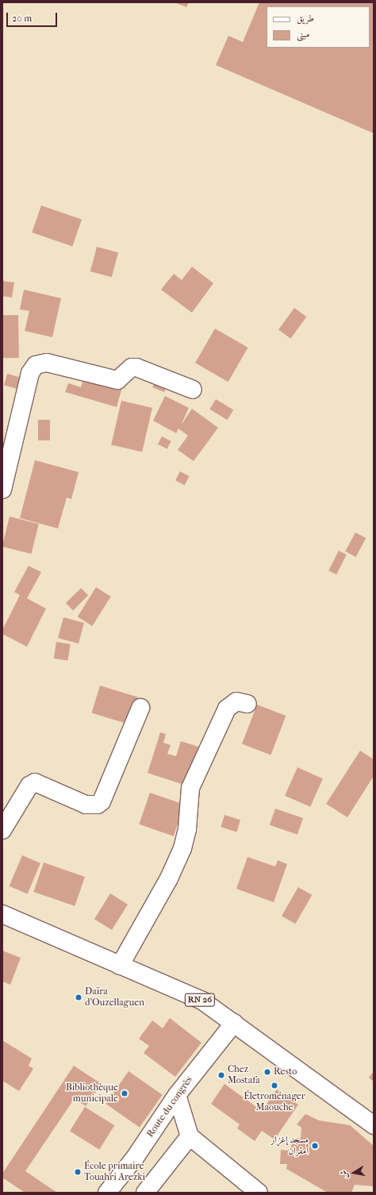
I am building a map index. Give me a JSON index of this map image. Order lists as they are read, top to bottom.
{
  "streets": {
    "street": ["RN 26", "Route du congrès"]
  },
  "crossings": [
    ["RN 26", "Route du congrès"]
  ],
  "places": [
    "Daïra d'Ouzellaguen",
    "Resto",
    "Chez Mostafa",
    "Életroménager Maouche",
    "Bibliothèque municipale",
    "مسجد إغزار أمقران",
    "École primaire Touahri Arezki"
  ],
  "legend": ["طريق", "مبنى"],
  "scale_bar": "20 m",
  "north": "left"
}
